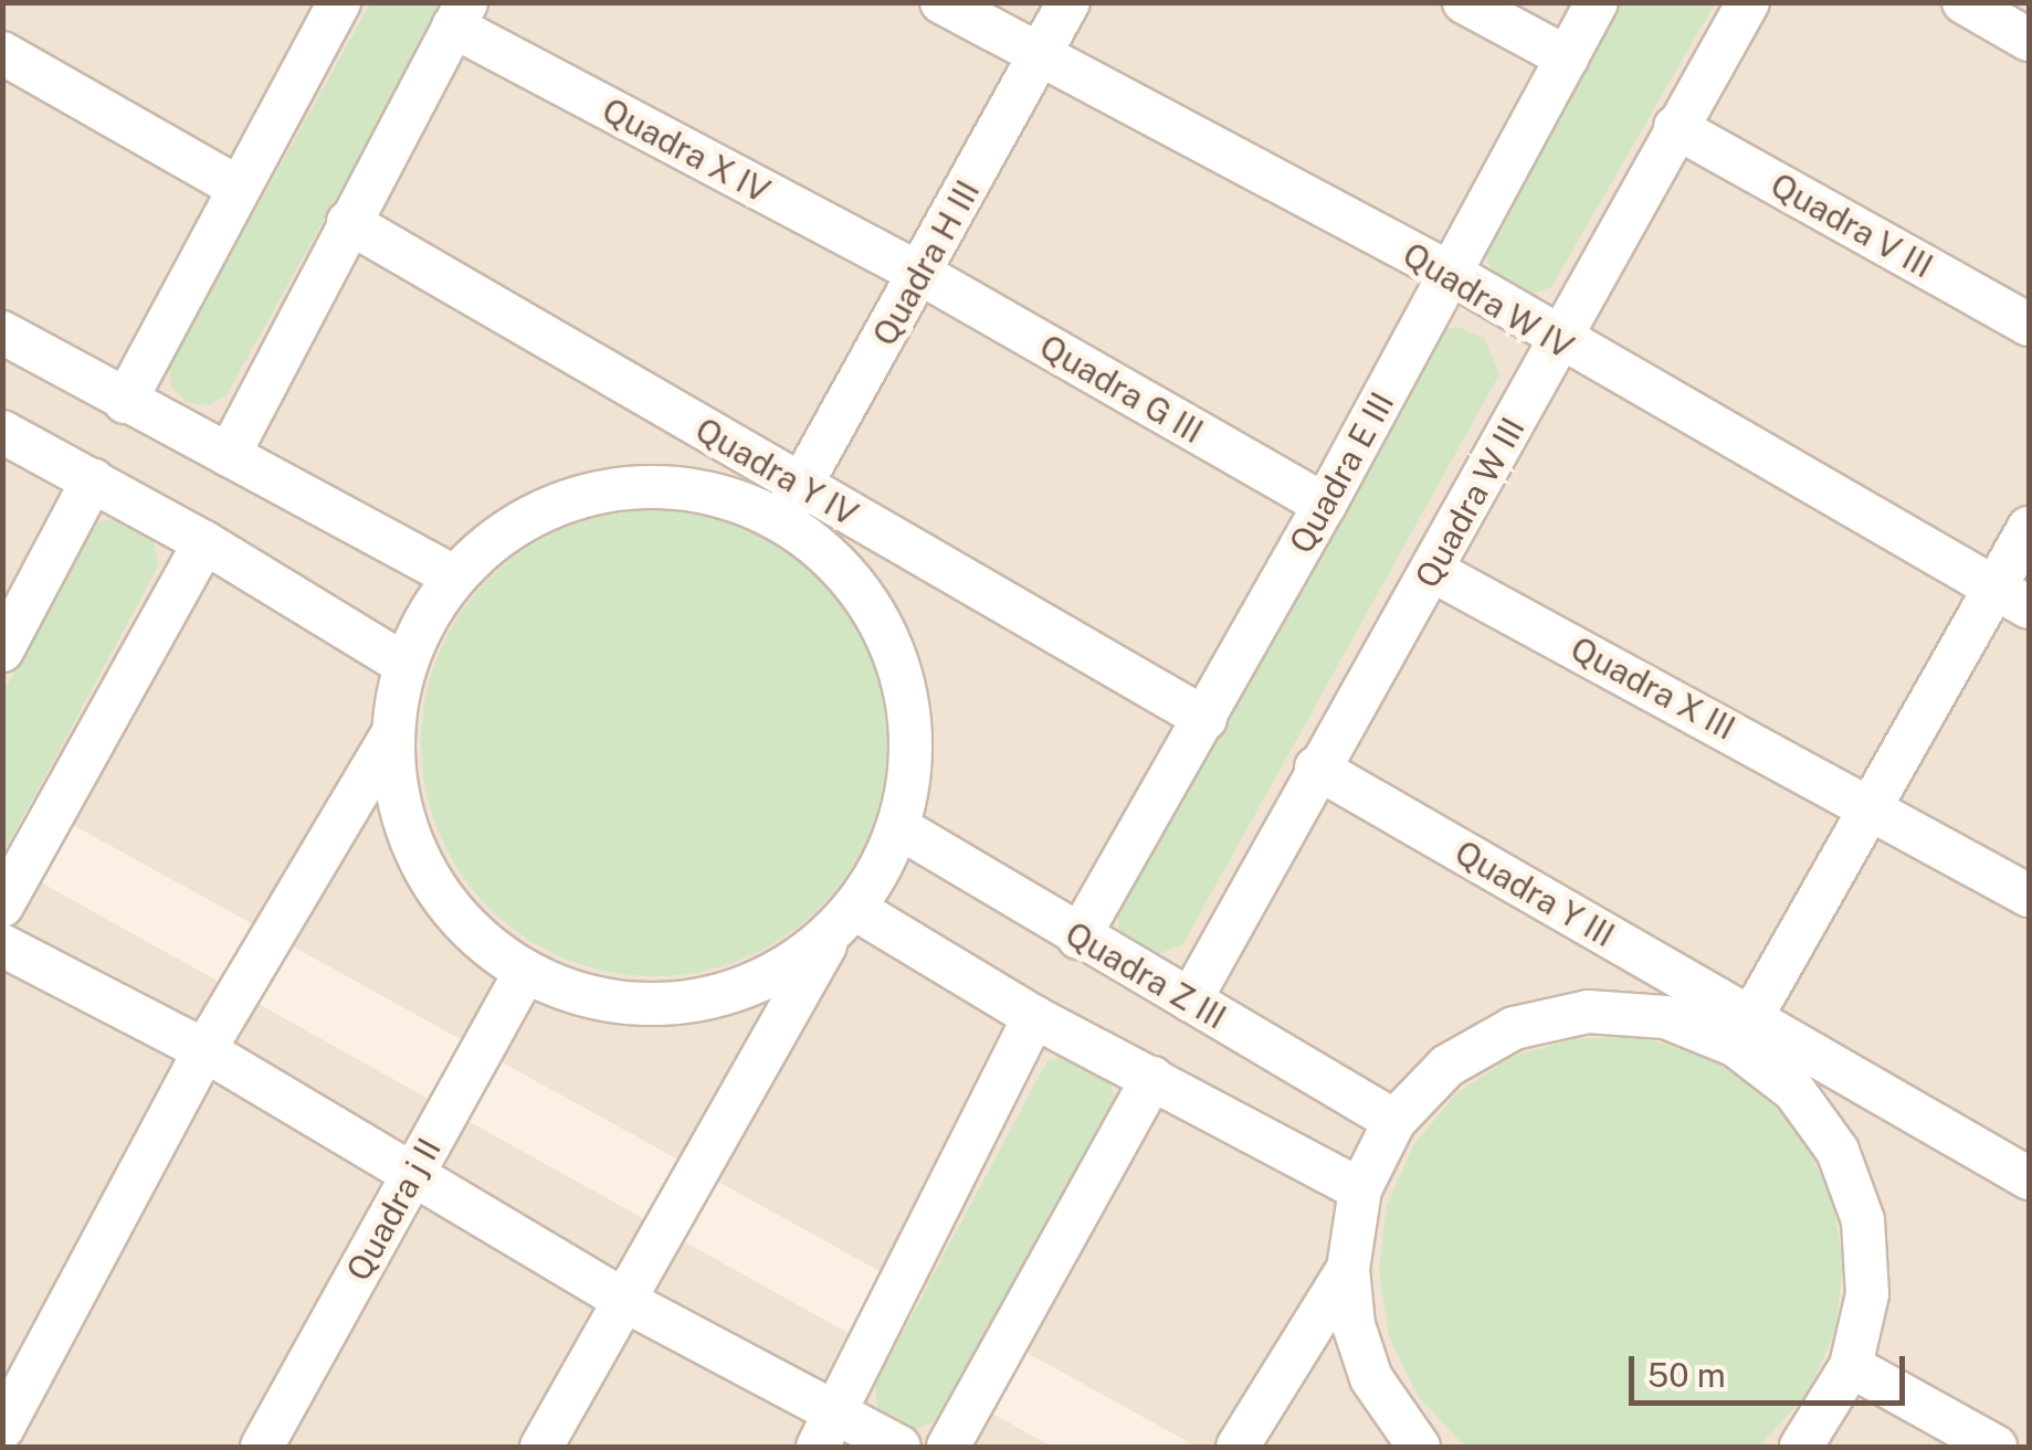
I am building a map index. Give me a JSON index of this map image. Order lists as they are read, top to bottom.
{
  "streets": {
    "street": [
      "Quadra X IV",
      "Quadra V III",
      "Quadra H III",
      "Quadra W IV",
      "Quadra G III",
      "Quadra Y IV",
      "Quadra E III",
      "Quadra W III",
      "Quadra X III",
      "Quadra Y III",
      "Quadra Z III",
      "Quadra j II"
    ]
  },
  "crossings": [
    ["Quadra X IV", "Quadra H III"],
    ["Quadra X IV", "Quadra G III"],
    ["Quadra V III", "Quadra W III"],
    ["Quadra H III", "Quadra W IV"],
    ["Quadra H III", "Quadra G III"],
    ["Quadra H III", "Quadra Y IV"],
    ["Quadra W IV", "Quadra E III"],
    ["Quadra W IV", "Quadra W III"],
    ["Quadra G III", "Quadra E III"],
    ["Quadra Y IV", "Quadra E III"],
    ["Quadra E III", "Quadra Z III"],
    ["Quadra W III", "Quadra X III"],
    ["Quadra W III", "Quadra Y III"],
    ["Quadra W III", "Quadra Z III"]
  ],
  "scale_bar": "50 m"
}
